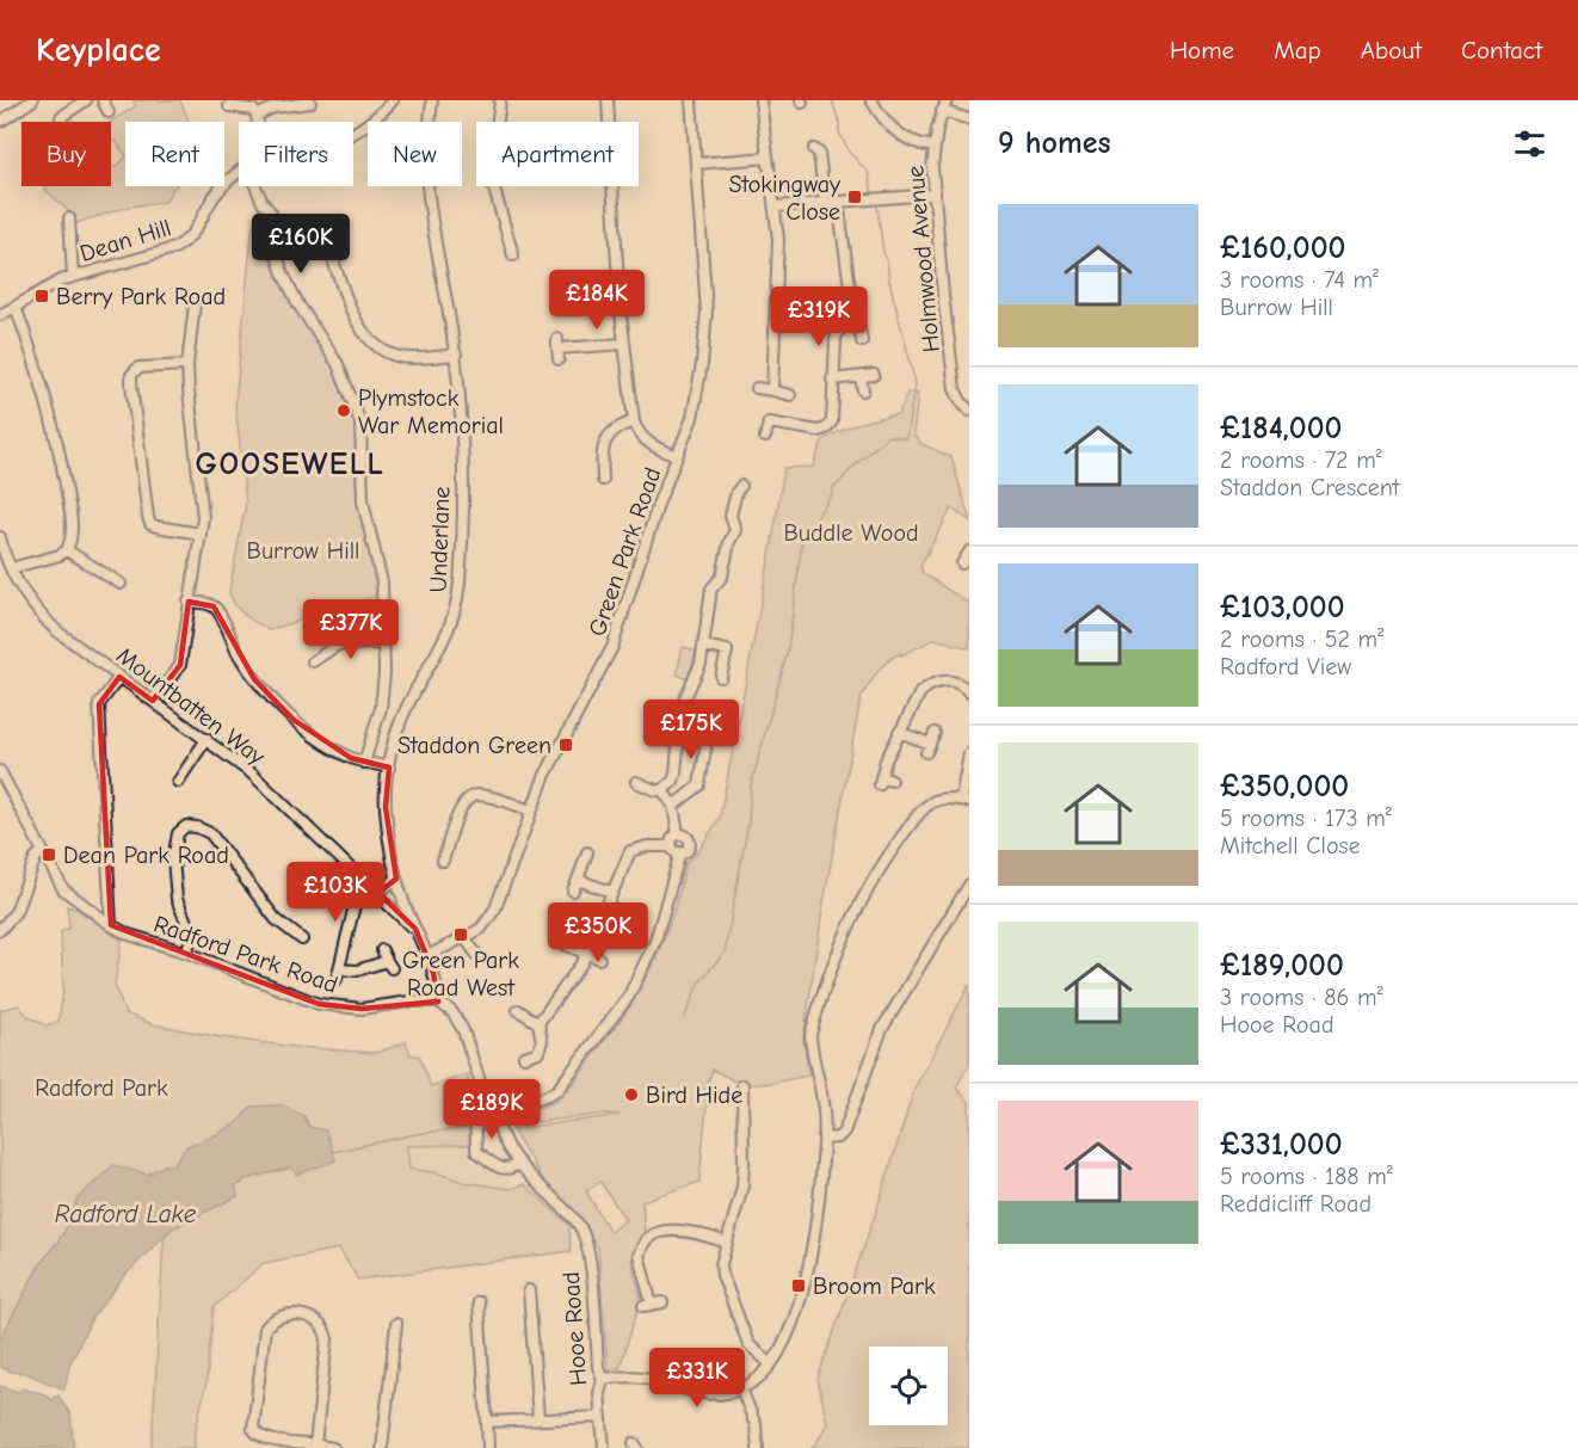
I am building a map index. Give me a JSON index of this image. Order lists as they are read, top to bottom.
{
  "streets": {
    "street": [
      "Dean Hill",
      "Holmwood Avenue",
      "Underlane",
      "Green Park Road",
      "Mountbatten Way",
      "Radford Park Road",
      "Hooe Road"
    ]
  },
  "crossings": [
    ["Underlane", "Green Park Road"],
    ["Underlane", "Mountbatten Way"],
    ["Underlane", "Radford Park Road"]
  ],
  "districts": ["GOOSEWELL"],
  "water": ["Radford Lake"],
  "parks": ["Buddle Wood", "Burrow Hill", "Radford Park"],
  "places": {
    "transit": [
      "Stokingway Close",
      "Berry Park Road",
      "Staddon Green",
      "Dean Park Road",
      "Green Park Road West",
      "Broom Park"
    ],
    "other": ["Plymstock War Memorial", "Bird Hide"]
  },
  "page": {
    "header": "Keyplace",
    "nav": [
      "Home",
      "Map",
      "About",
      "Contact"
    ],
    "heading": "9 homes",
    "chip": [
      "Buy",
      "Rent",
      "Filters",
      "New",
      "Apartment"
    ],
    "list": [
      {
        "name": "£160,000",
        "note": "3 rooms · 74 m² · Burrow Hill"
      },
      {
        "name": "£184,000",
        "note": "2 rooms · 72 m² · Staddon Crescent"
      },
      {
        "name": "£103,000",
        "note": "2 rooms · 52 m² · Radford View"
      },
      {
        "name": "£350,000",
        "note": "5 rooms · 173 m² · Mitchell Close"
      },
      {
        "name": "£189,000",
        "note": "3 rooms · 86 m² · Hooe Road"
      },
      {
        "name": "£331,000",
        "note": "5 rooms · 188 m² · Reddicliff Road"
      }
    ],
    "price": [
      "£160K",
      "£184K",
      "£319K",
      "£377K",
      "£175K",
      "£103K",
      "£350K",
      "£189K",
      "£331K"
    ]
  }
}
